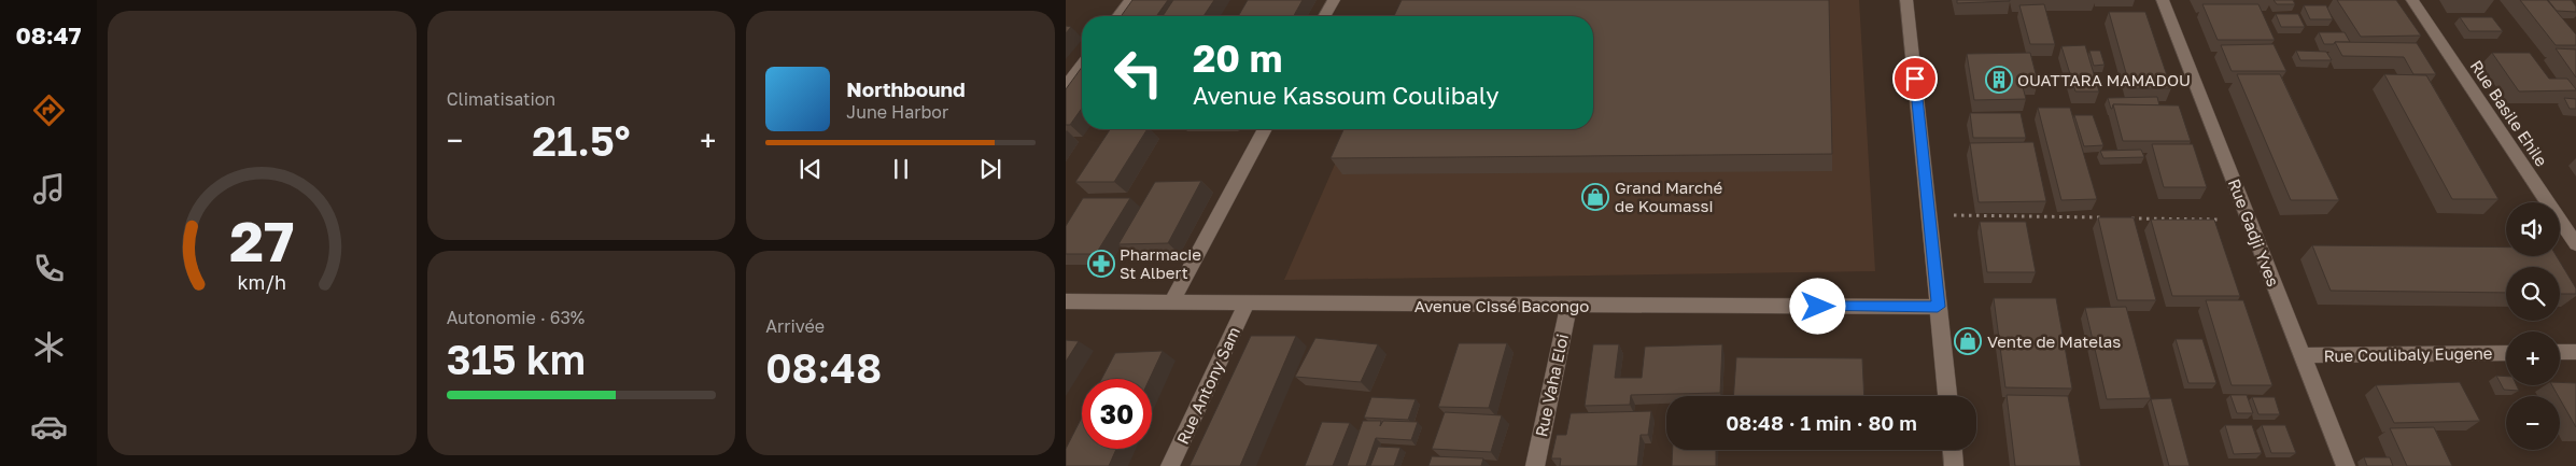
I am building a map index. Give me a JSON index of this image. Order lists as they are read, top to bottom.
{
  "streets": {
    "street": [
      "Rue Basile Ehile",
      "Rue Gadji Yves",
      "Avenue Cissé Bacongo",
      "Rue Coulibaly Eugene",
      "Rue Antony Sam",
      "Rue Vaha Eloi"
    ]
  },
  "crossings": [
    ["Rue Gadji Yves", "Rue Coulibaly Eugene"],
    ["Avenue Cissé Bacongo", "Rue Antony Sam"],
    ["Avenue Cissé Bacongo", "Rue Vaha Eloi"]
  ],
  "places": {
    "building": ["OUATTARA MAMADOU"],
    "shop": ["Grand Marché de Koumassi", "Vente de Matelas"],
    "pharmacy": ["Pharmacie St Albert"]
  },
  "page": {
    "tabs": "08:47",
    "tile": [
      "Climatisation",
      ["Autonomie · 63%", "315 km"],
      ["Arrivée", "08:48"]
    ],
    "turn": ["20 m", "Avenue Kassoum Coulibaly"],
    "song": ["Northbound", "June Harbor"],
    "heat": ["−", "21.5°", "+"],
    "map_buttons": ["+", "−"],
    "limit": "30",
    "trip": "08:48 · 1 min · 80 m",
    "gauge": ["27", "km/h"]
  }
}
